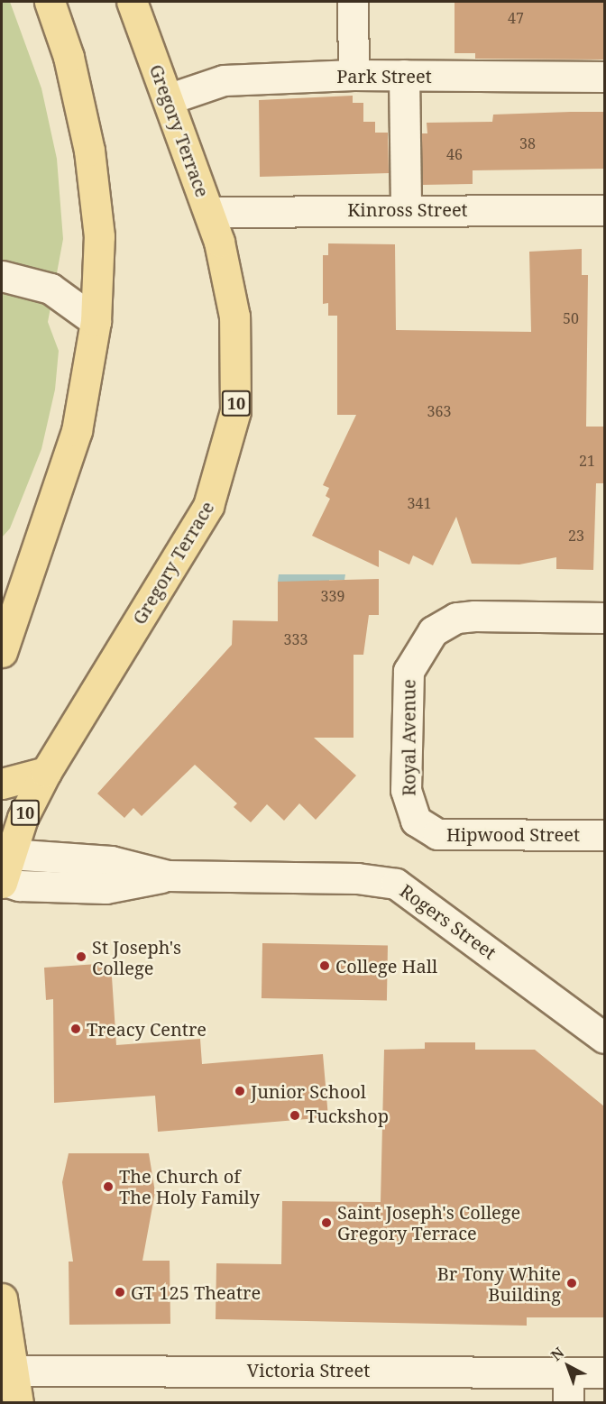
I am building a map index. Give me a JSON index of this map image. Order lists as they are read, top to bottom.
{
  "streets": {
    "main road": ["Gregory Terrace", "10"],
    "street": [
      "Park Street",
      "Kinross Street",
      "Royal Avenue",
      "Hipwood Street",
      "Rogers Street",
      "Victoria Street"
    ]
  },
  "crossings": [
    ["Park Street", "Gregory Terrace"],
    ["Gregory Terrace", "Kinross Street"],
    ["Gregory Terrace", "Rogers Street"],
    ["Royal Avenue", "Hipwood Street"]
  ],
  "places": [
    "St Joseph's College",
    "College Hall",
    "Treacy Centre",
    "Junior School",
    "Tuckshop",
    "The Church of The Holy Family",
    "Saint Joseph's College Gregory Terrace",
    "Br Tony White Building",
    "GT 125 Theatre"
  ],
  "house_numbers": [
    "47",
    "38",
    "46",
    "50",
    "363",
    "21",
    "341",
    "23",
    "339",
    "333"
  ],
  "north": "top left"
}
